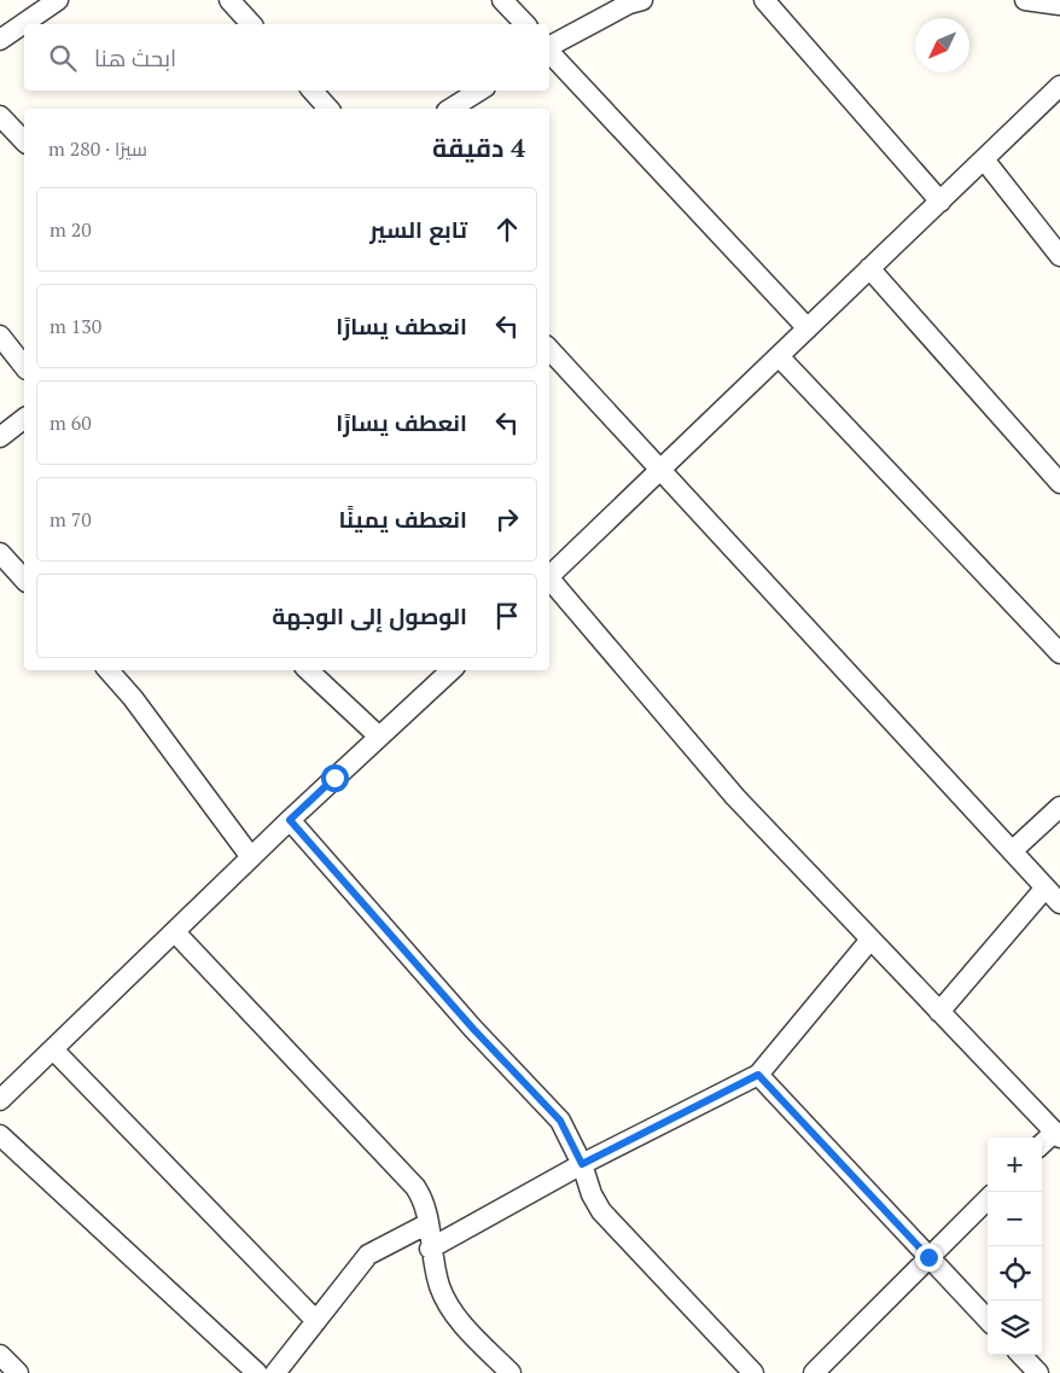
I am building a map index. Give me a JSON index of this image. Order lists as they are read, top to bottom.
{
  "north": "bottom left",
  "page": {
    "search": "ابحث هنا",
    "heading": ["4 دقيقة", "سيرًا · 280 m"],
    "list": [
      ["تابع السير", "20 m"],
      ["انعطف يسارًا", "130 m"],
      ["انعطف يسارًا", "60 m"],
      ["انعطف يمينًا", "70 m"],
      "الوصول إلى الوجهة"
    ],
    "map_buttons": ["+", "−"]
  }
}
